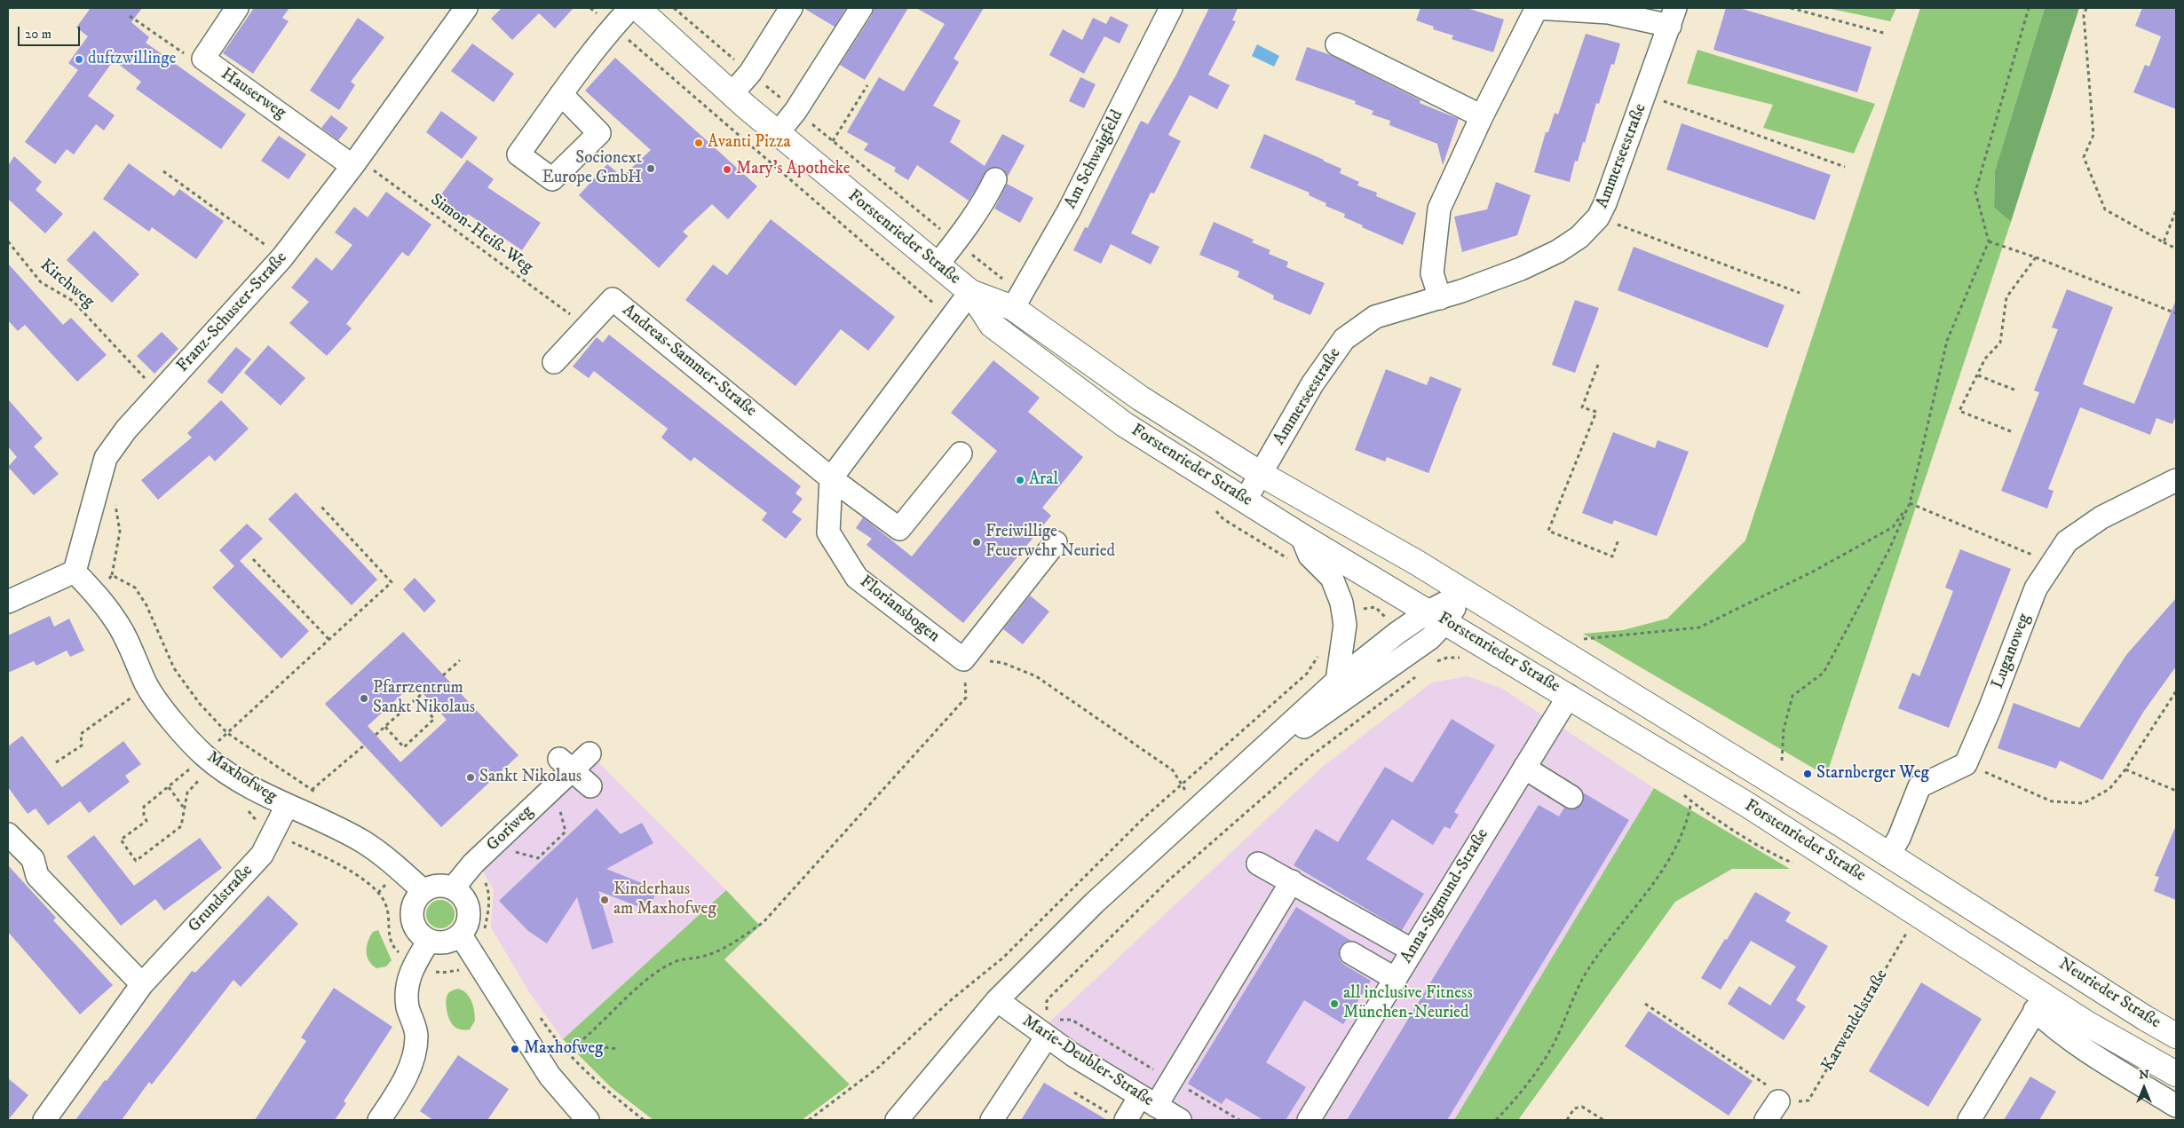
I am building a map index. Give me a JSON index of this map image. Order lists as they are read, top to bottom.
{
  "streets": {
    "main road": ["Forstenrieder Straße", "Neurieder Straße"],
    "street": [
      "Hauserweg",
      "Ammerseestraße",
      "Am Schwaigfeld",
      "Franz-Schuster-Straße",
      "Andreas-Sammer-Straße",
      "Floriansbogen",
      "Luganoweg",
      "Maxhofweg",
      "Goriweg",
      "Anna-Sigmund-Straße",
      "Grundstraße",
      "Marie-Deubler-Straße"
    ],
    "path": ["Simon-Heiß-Weg", "Kirchweg", "Karwendelstraße"]
  },
  "crossings": [
    ["Hauserweg", "Simon-Heiß-Weg"],
    ["Hauserweg", "Franz-Schuster-Straße"],
    ["Ammerseestraße", "Forstenrieder Straße"],
    ["Am Schwaigfeld", "Forstenrieder Straße"],
    ["Simon-Heiß-Weg", "Franz-Schuster-Straße"],
    ["Simon-Heiß-Weg", "Andreas-Sammer-Straße"],
    ["Forstenrieder Straße", "Anna-Sigmund-Straße"],
    ["Forstenrieder Straße", "Neurieder Straße"],
    ["Forstenrieder Straße", "Karwendelstraße"],
    ["Franz-Schuster-Straße", "Maxhofweg"],
    ["Andreas-Sammer-Straße", "Floriansbogen"],
    ["Maxhofweg", "Goriweg"],
    ["Maxhofweg", "Grundstraße"]
  ],
  "places": [
    "duftzwillinge",
    "Avanti Pizza",
    "Socionext Europe GmbH",
    "Mary's Apotheke",
    "Aral",
    "Freiwillige Feuerwehr Neuried",
    "Pfarrzentrum Sankt Nikolaus",
    "Starnberger Weg",
    "Sankt Nikolaus",
    "Kinderhaus am Maxhofweg",
    "all inclusive Fitness München-Neuried",
    "Maxhofweg"
  ],
  "scale_bar": "20 m",
  "north": "top"
}
